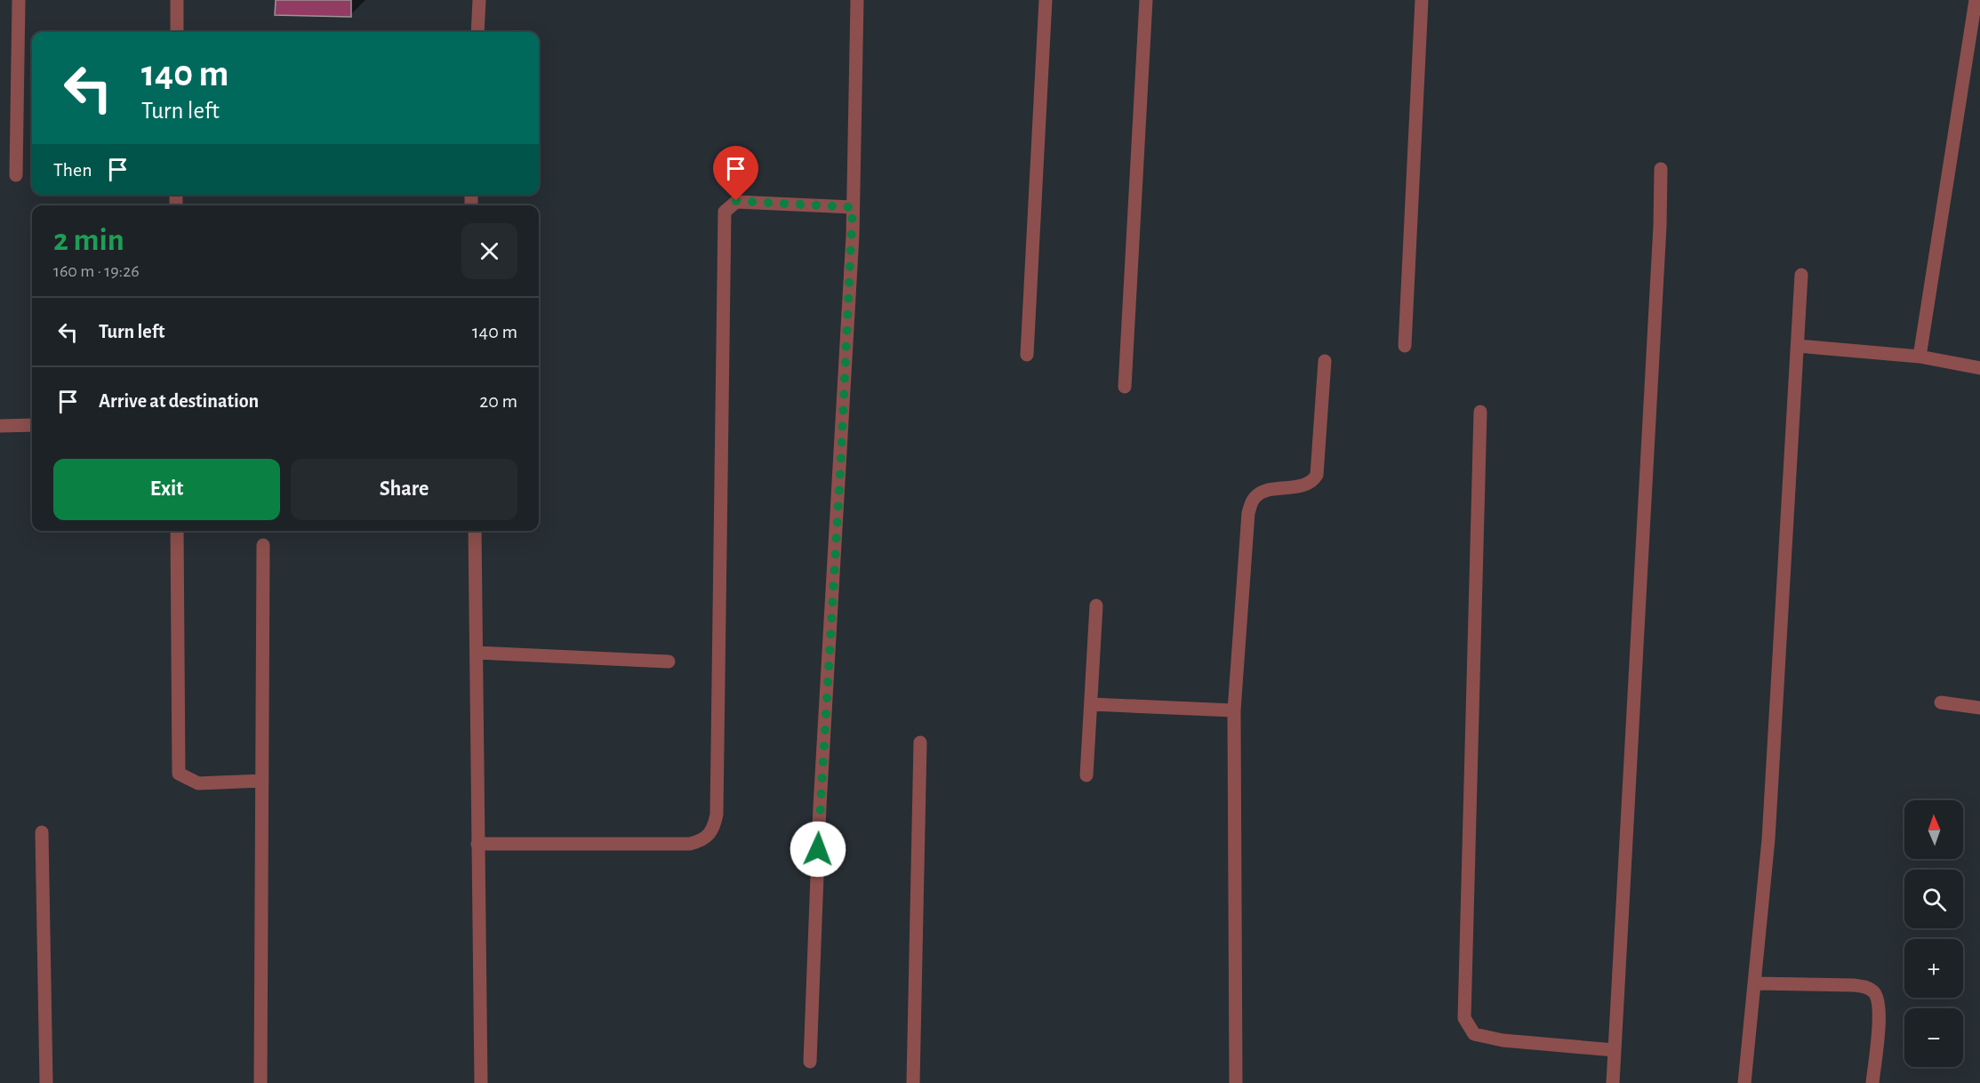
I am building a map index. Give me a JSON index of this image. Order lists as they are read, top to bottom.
{
  "north": "top",
  "page": {
    "turn": ["140 m", "Turn left"],
    "then": "Then",
    "heading": ["2 min", "160 m · 19:26"],
    "list": [
      {
        "name": "Turn left",
        "value": "140 m"
      },
      {
        "name": "Arrive at destination",
        "value": "20 m"
      }
    ],
    "buttons": ["Exit", "Share"],
    "map_buttons": ["+", "−"]
  }
}
